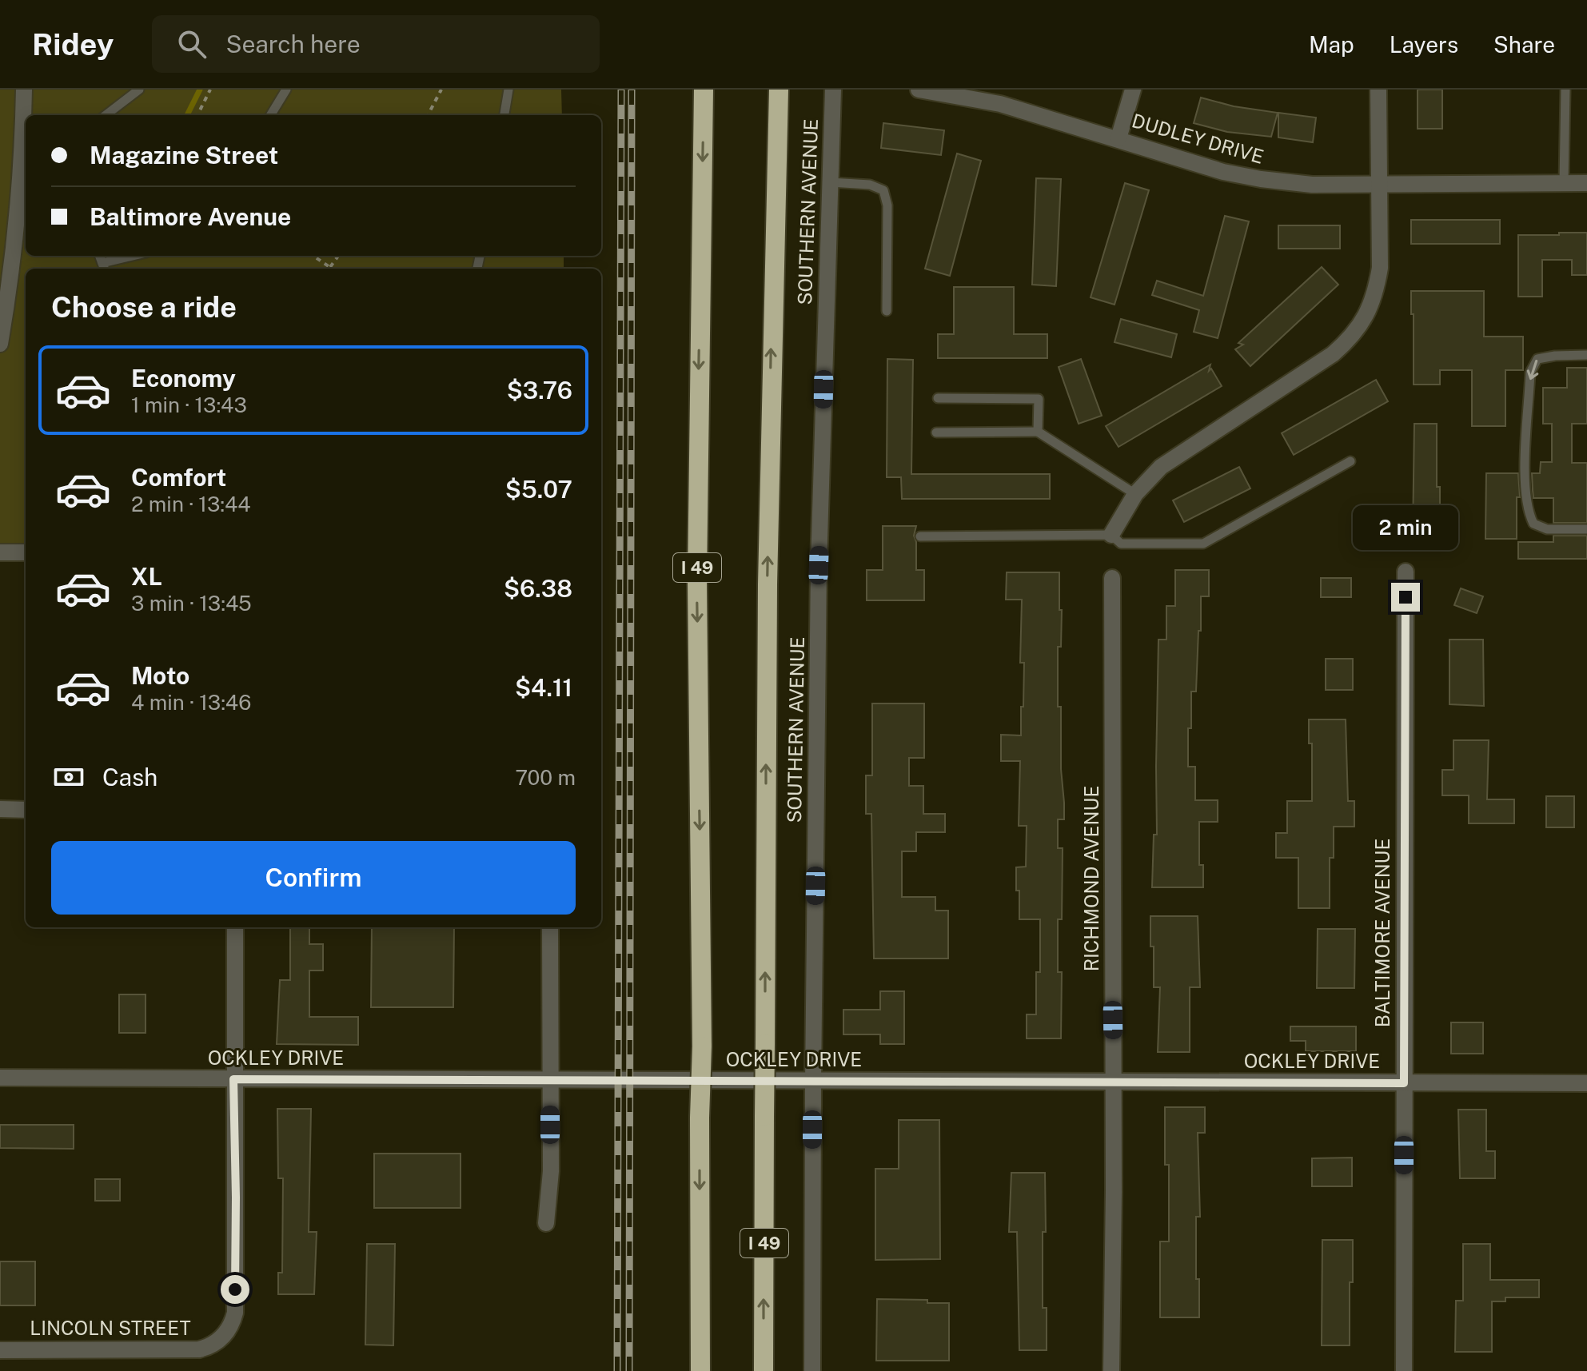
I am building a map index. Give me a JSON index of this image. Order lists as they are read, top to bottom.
{
  "streets": {
    "highway": ["I 49"],
    "street": [
      "DUDLEY DRIVE",
      "SOUTHERN AVENUE",
      "RICHMOND AVENUE",
      "BALTIMORE AVENUE",
      "OCKLEY DRIVE",
      "LINCOLN STREET"
    ]
  },
  "crossings": [
    ["SOUTHERN AVENUE", "OCKLEY DRIVE"],
    ["RICHMOND AVENUE", "OCKLEY DRIVE"],
    ["BALTIMORE AVENUE", "OCKLEY DRIVE"],
    ["OCKLEY DRIVE", "LINCOLN STREET"]
  ],
  "page": {
    "header": "Ridey",
    "search": "Search here",
    "nav": ["Map", "Layers", "Share"],
    "banner": ["Magazine Street", "Baltimore Avenue"],
    "heading": "Choose a ride",
    "list": [
      {
        "name": "Economy",
        "note": "1 min · 13:43",
        "value": "$3.76"
      },
      {
        "name": "Comfort",
        "note": "2 min · 13:44",
        "value": "$5.07"
      },
      {
        "name": "XL",
        "note": "3 min · 13:45",
        "value": "$6.38"
      },
      {
        "name": "Moto",
        "note": "4 min · 13:46",
        "value": "$4.11"
      }
    ],
    "bubble": "2 min",
    "pay": ["Cash", "700 m"],
    "buttons": "Confirm"
  }
}
